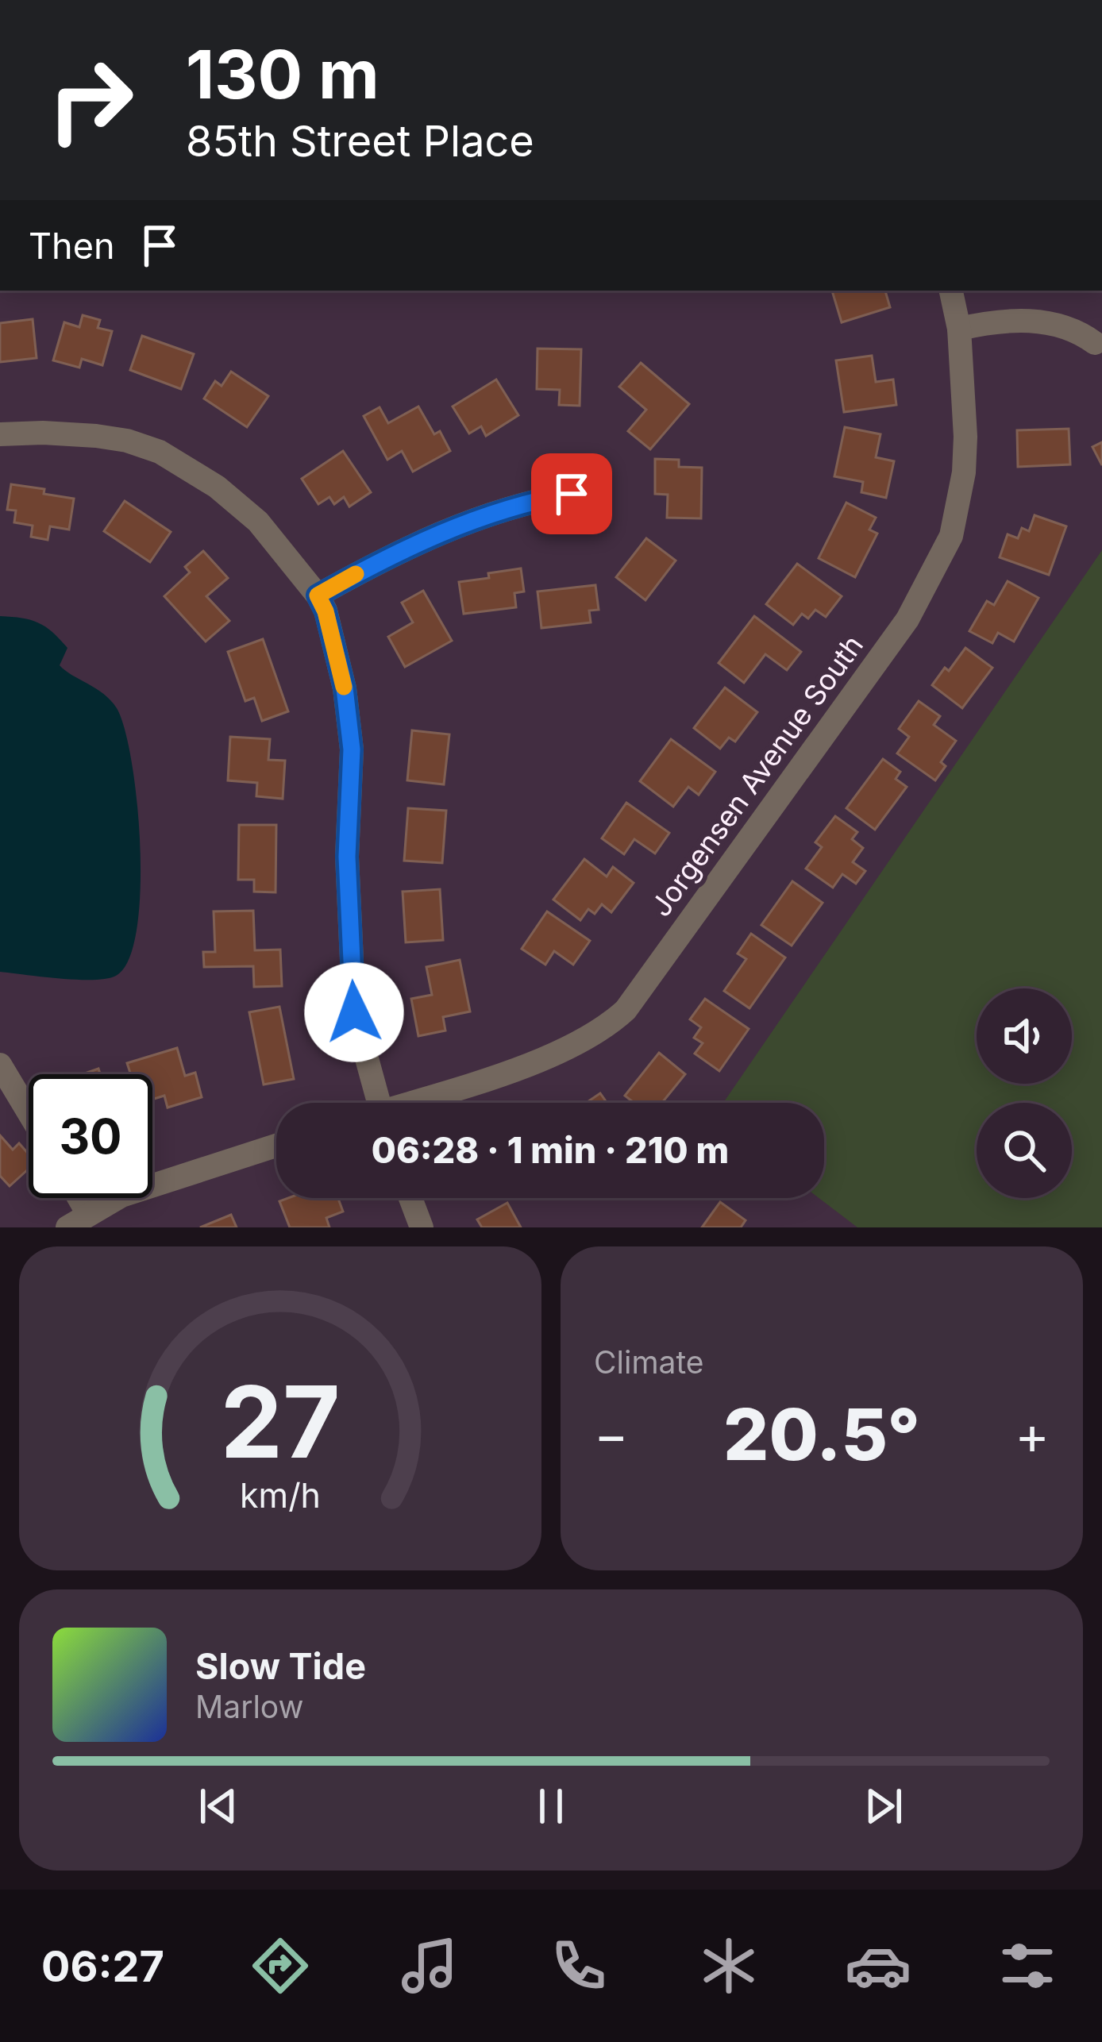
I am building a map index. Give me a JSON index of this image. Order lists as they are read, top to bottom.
{
  "streets": {
    "street": ["Jorgensen Avenue South"]
  },
  "page": {
    "turn": ["130 m", "85th Street Place"],
    "then": "Then",
    "limit": "30",
    "trip": "06:28 · 1 min · 210 m",
    "tile": "Climate",
    "heat": ["−", "20.5°", "+"],
    "song": ["Slow Tide", "Marlow"],
    "tabs": "06:27",
    "gauge": ["27", "km/h"]
  }
}
